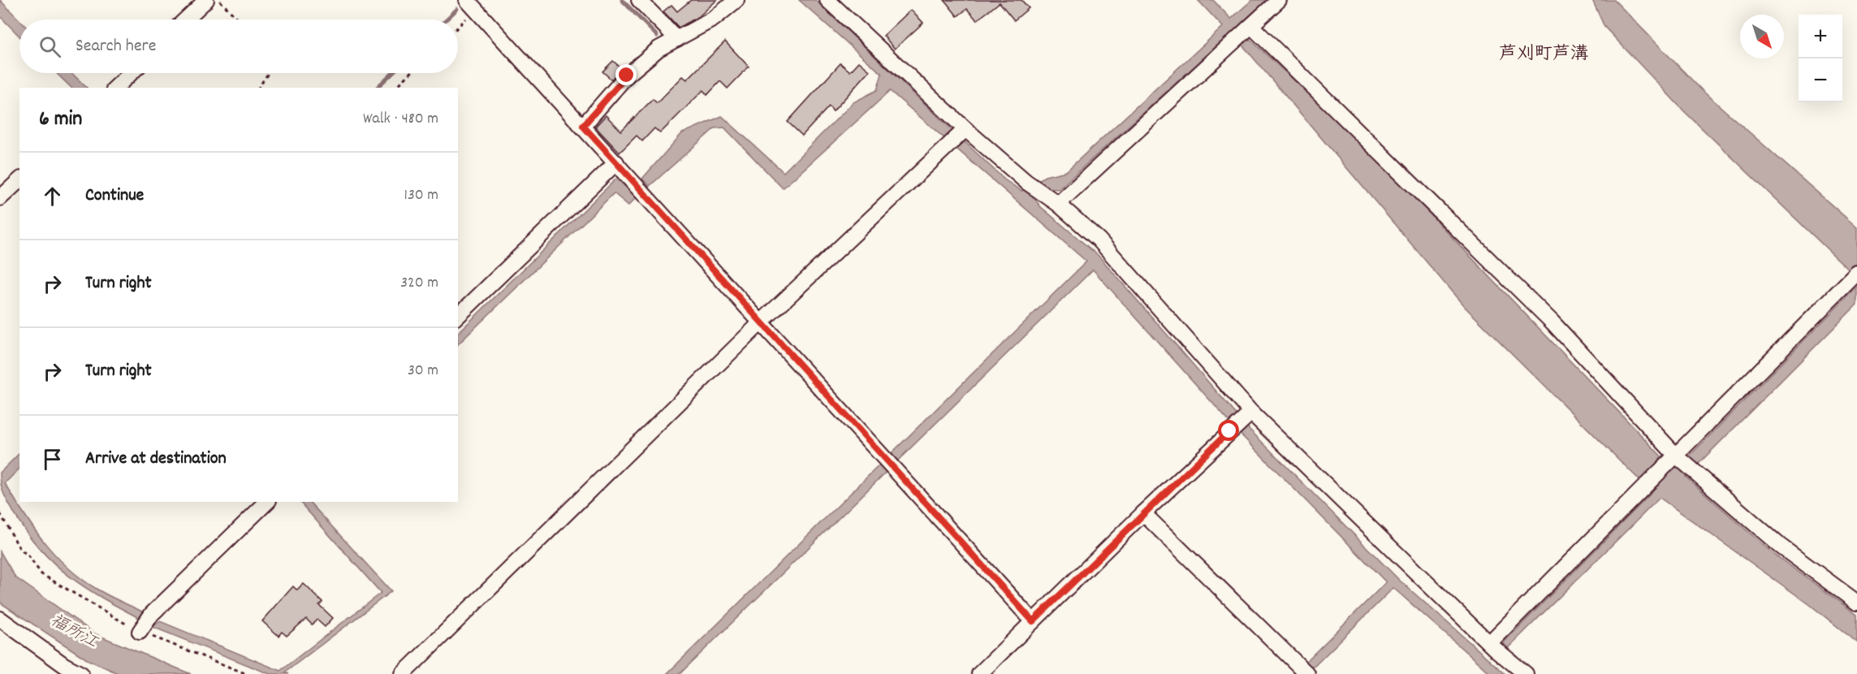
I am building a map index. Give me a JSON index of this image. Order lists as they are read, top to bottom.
{
  "districts": ["芦刈町芦溝"],
  "water": ["福所江"],
  "north": "bottom right",
  "page": {
    "map_buttons": ["+", "−"],
    "search": "Search here",
    "heading": ["6 min", "Walk · 480 m"],
    "list": [
      ["Continue", "130 m"],
      ["Turn right", "320 m"],
      ["Turn right", "30 m"],
      "Arrive at destination"
    ]
  }
}
